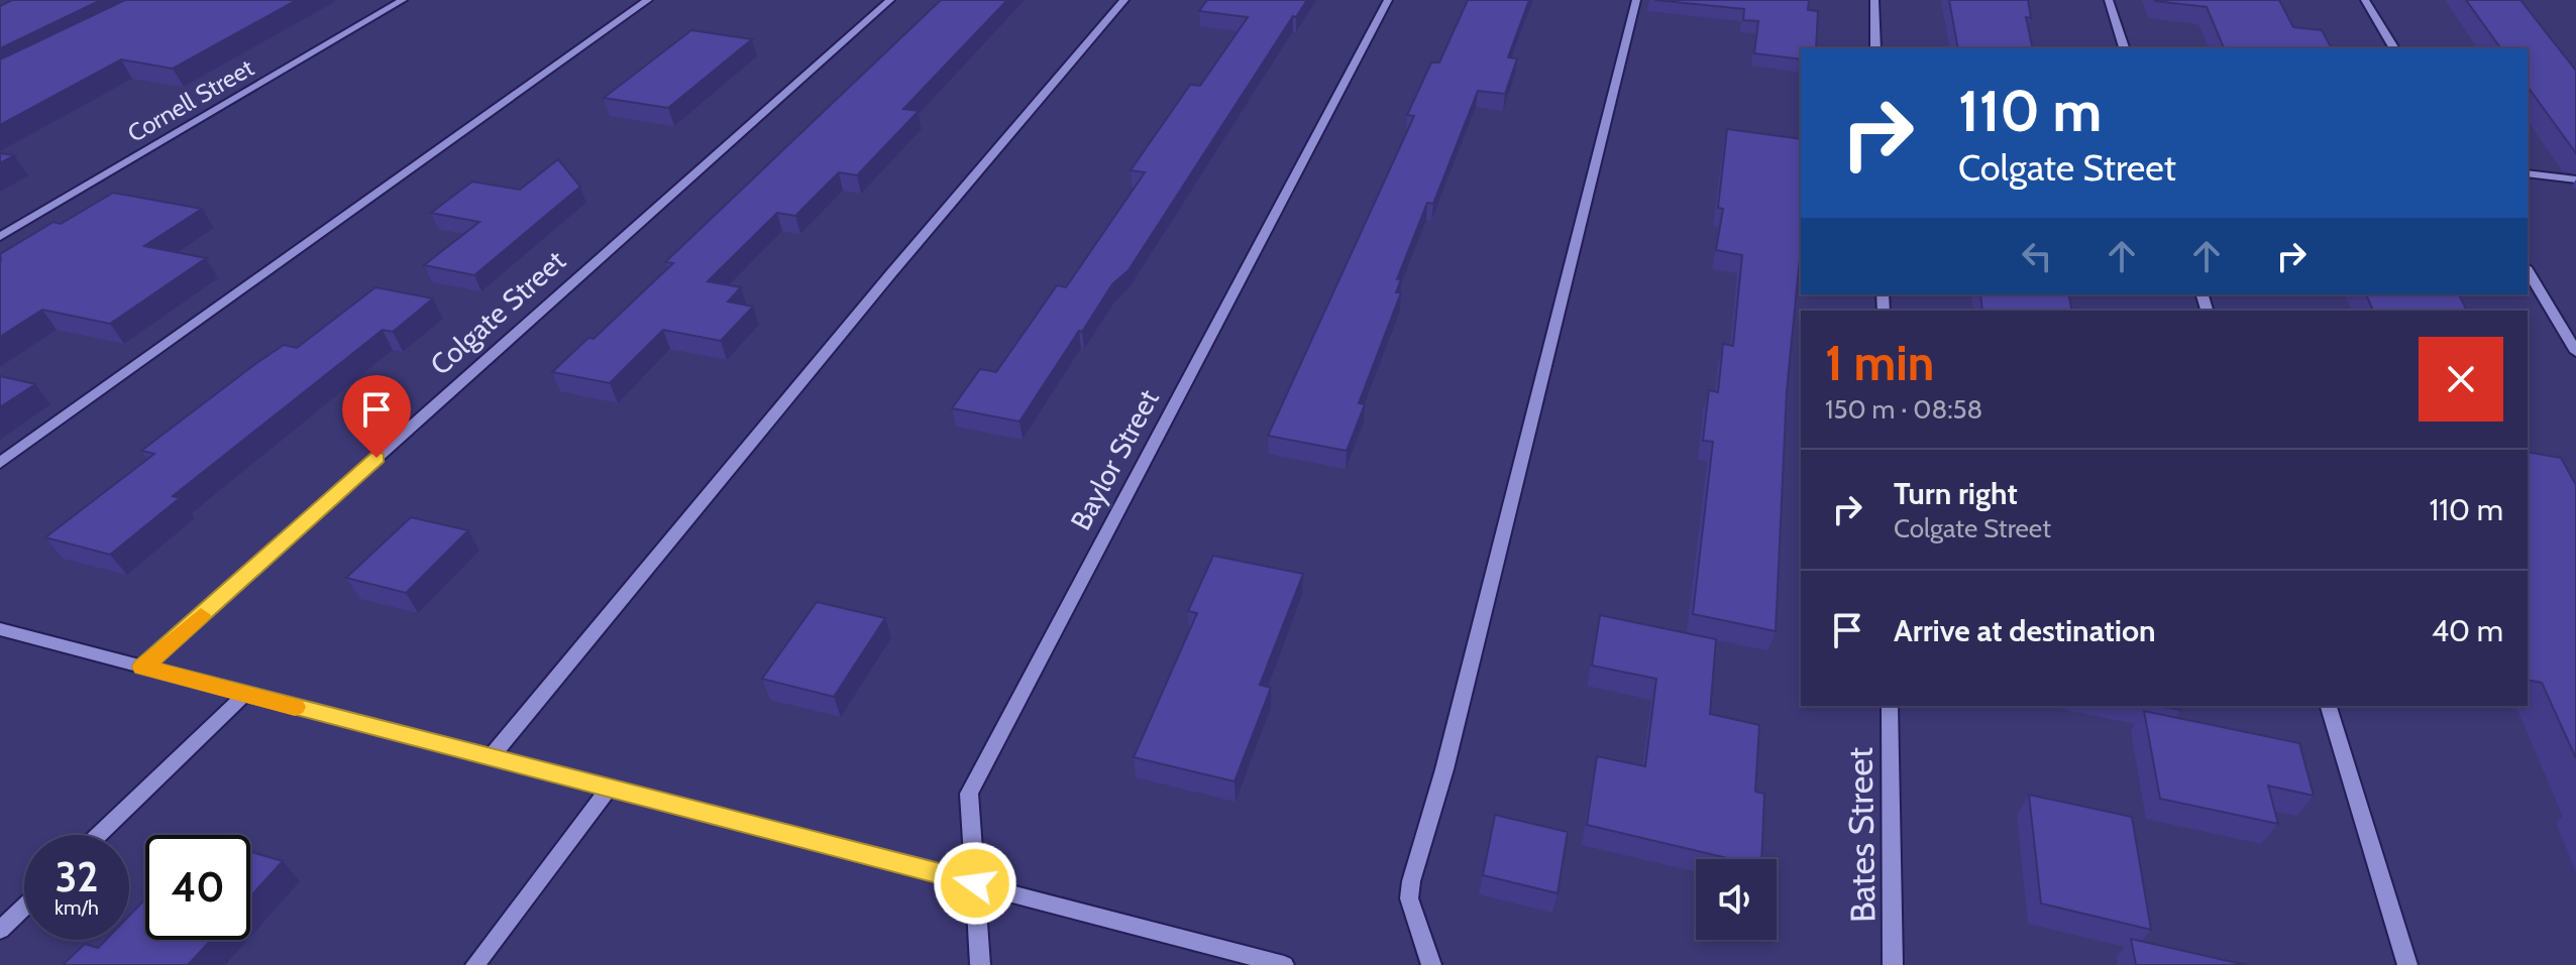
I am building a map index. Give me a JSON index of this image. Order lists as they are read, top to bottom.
{
  "streets": {
    "street": [
      "Cornell Street",
      "Colgate Street",
      "Baylor Street",
      "Bates Street"
    ]
  },
  "page": {
    "turn": ["110 m", "Colgate Street"],
    "heading": ["1 min", "150 m · 08:58"],
    "list": [
      {
        "name": "Turn right",
        "note": "Colgate Street",
        "value": "110 m"
      },
      {
        "name": "Arrive at destination",
        "value": "40 m"
      }
    ],
    "speed": "32 km/h",
    "limit": "40"
  }
}
